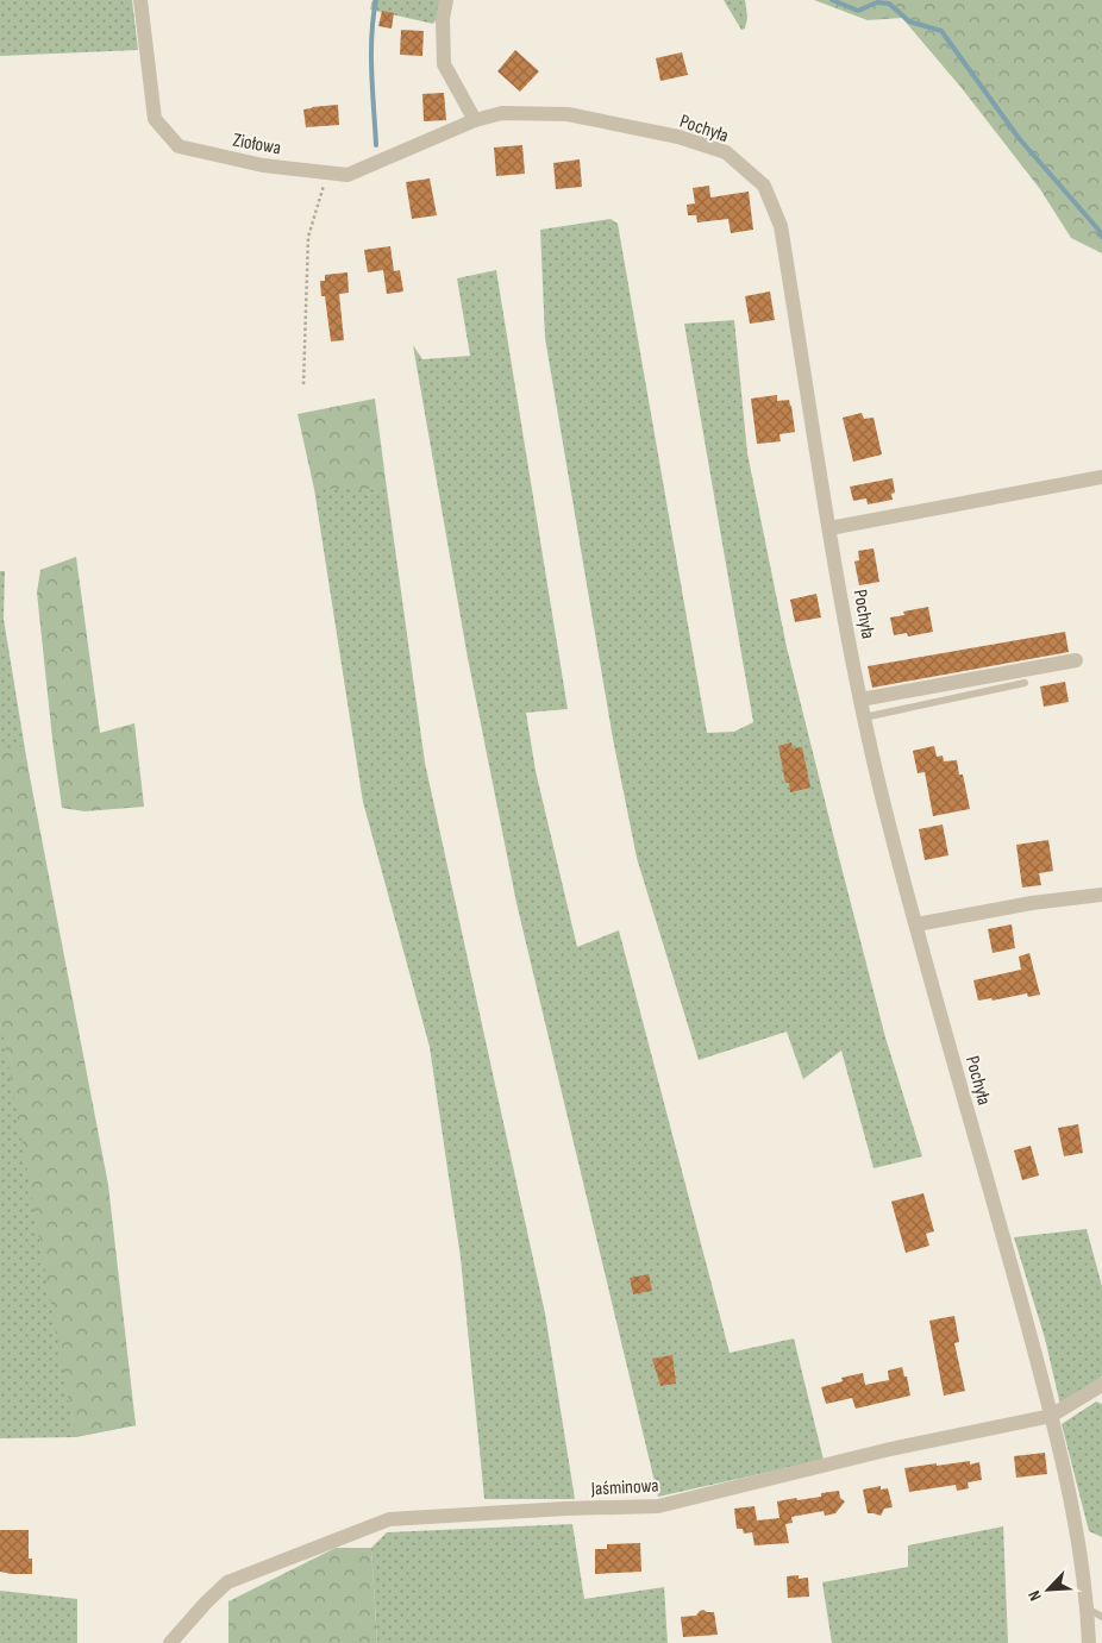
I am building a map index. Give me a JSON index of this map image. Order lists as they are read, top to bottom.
{
  "streets": {
    "street": ["Pochyła", "Ziołowa", "Jaśminowa"]
  },
  "crossings": [
    ["Pochyła", "Ziołowa"],
    ["Pochyła", "Jaśminowa"]
  ],
  "north": "bottom left"
}
